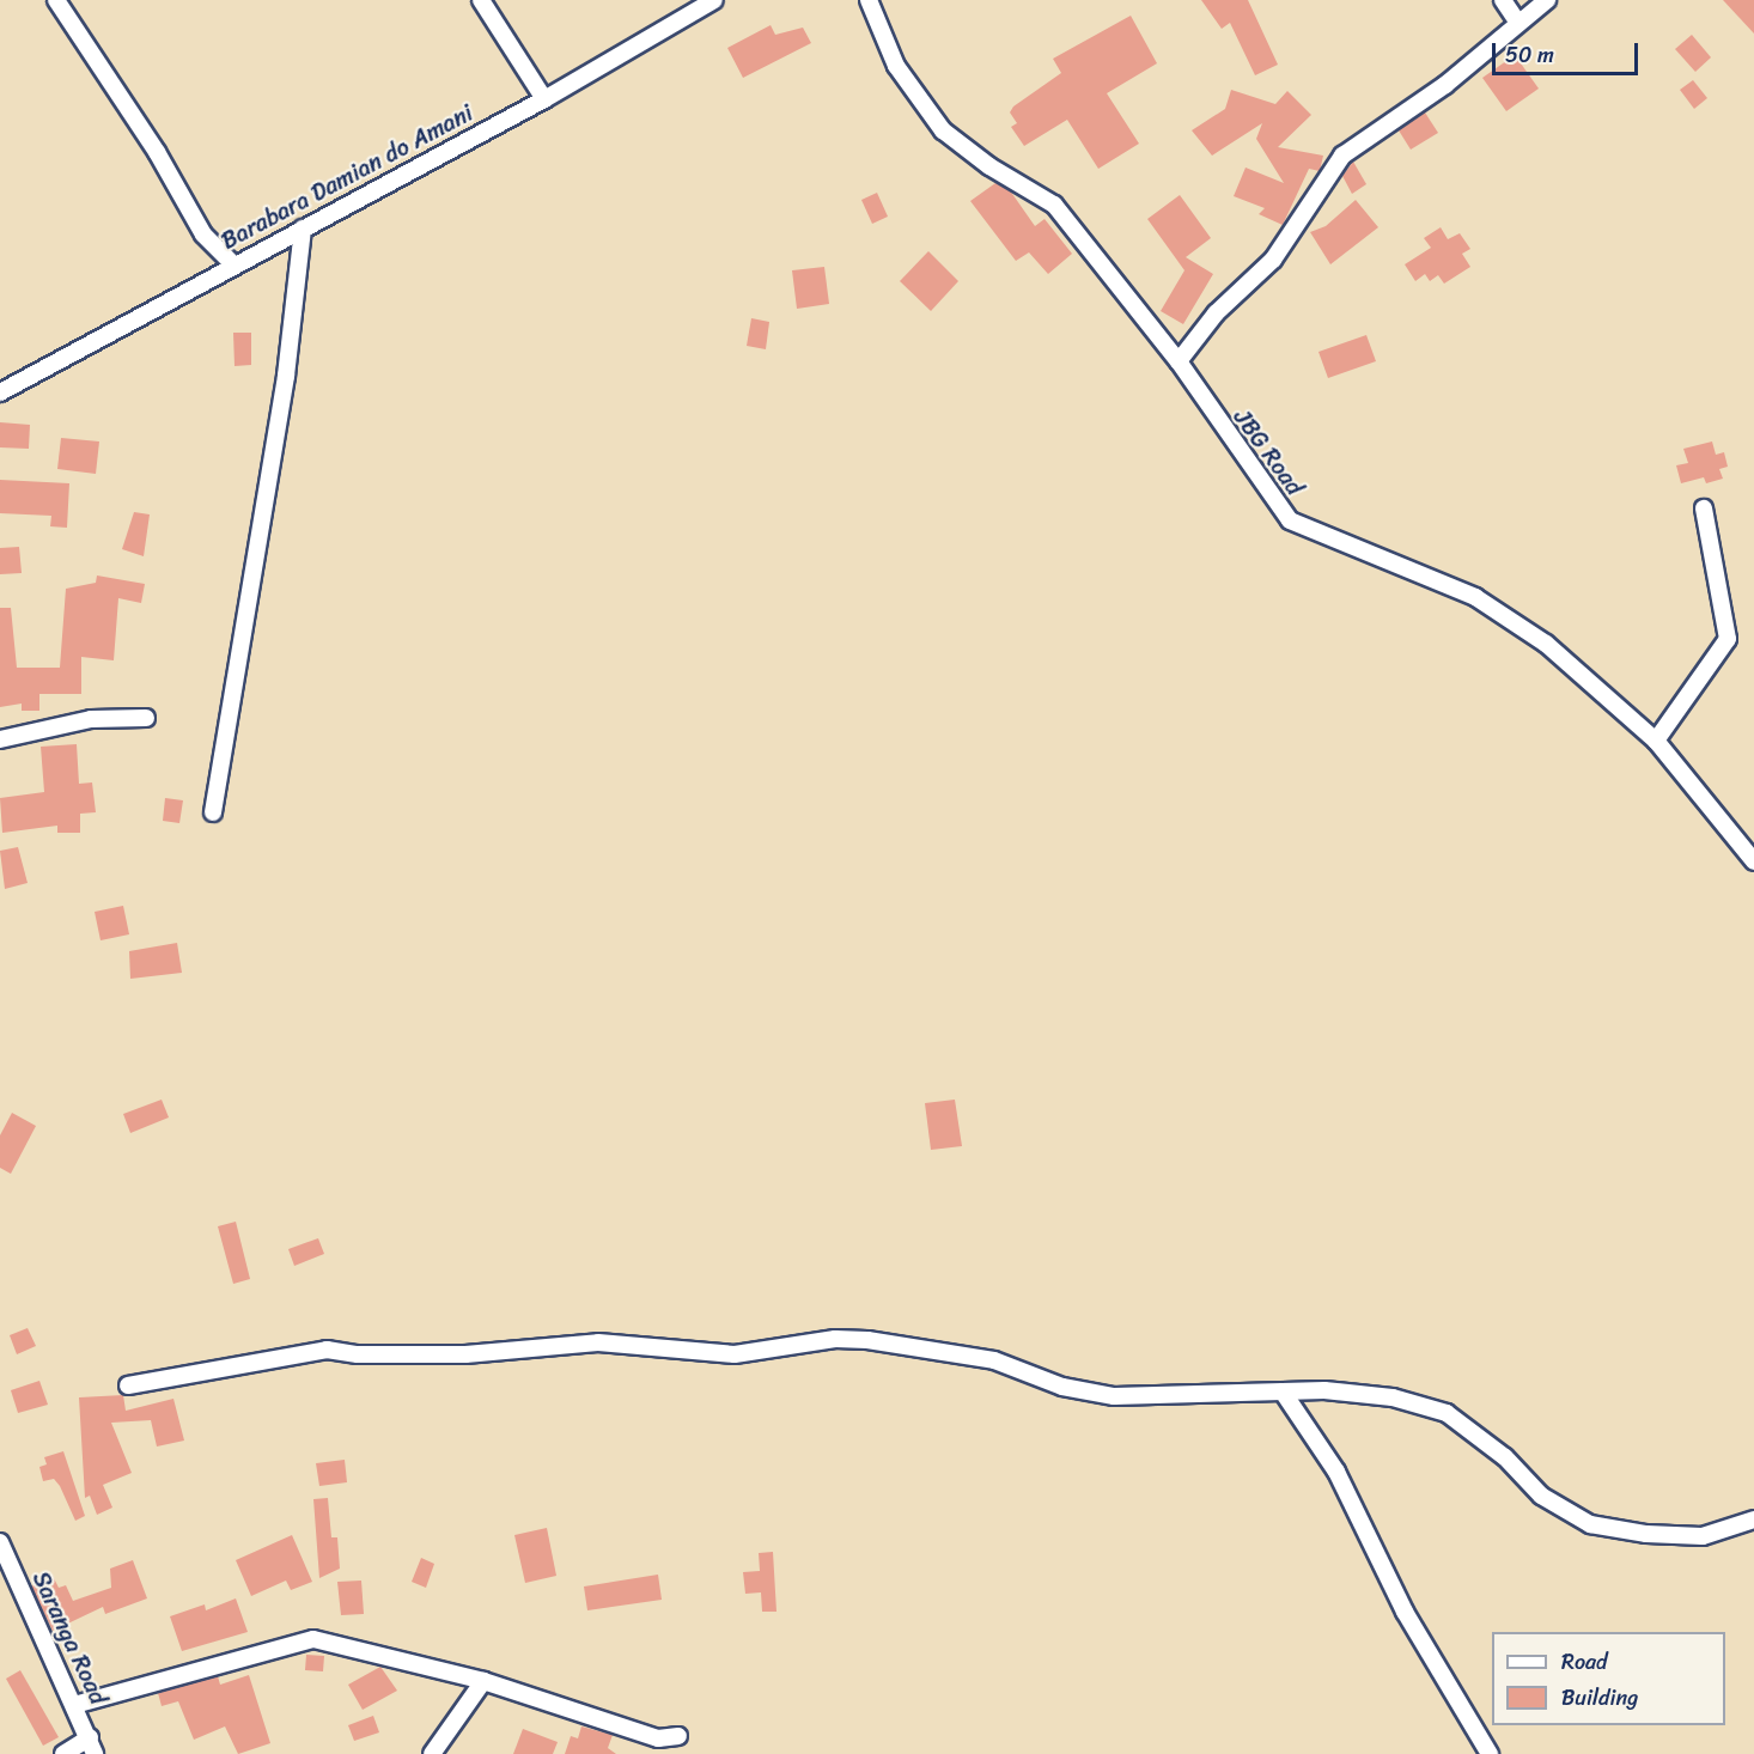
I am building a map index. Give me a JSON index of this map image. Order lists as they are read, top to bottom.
{
  "streets": {
    "street": ["Barabara Damian do Amani", "JBG Road", "Saranga Road"]
  },
  "legend": ["Road", "Building"],
  "scale_bar": "50 m"
}
